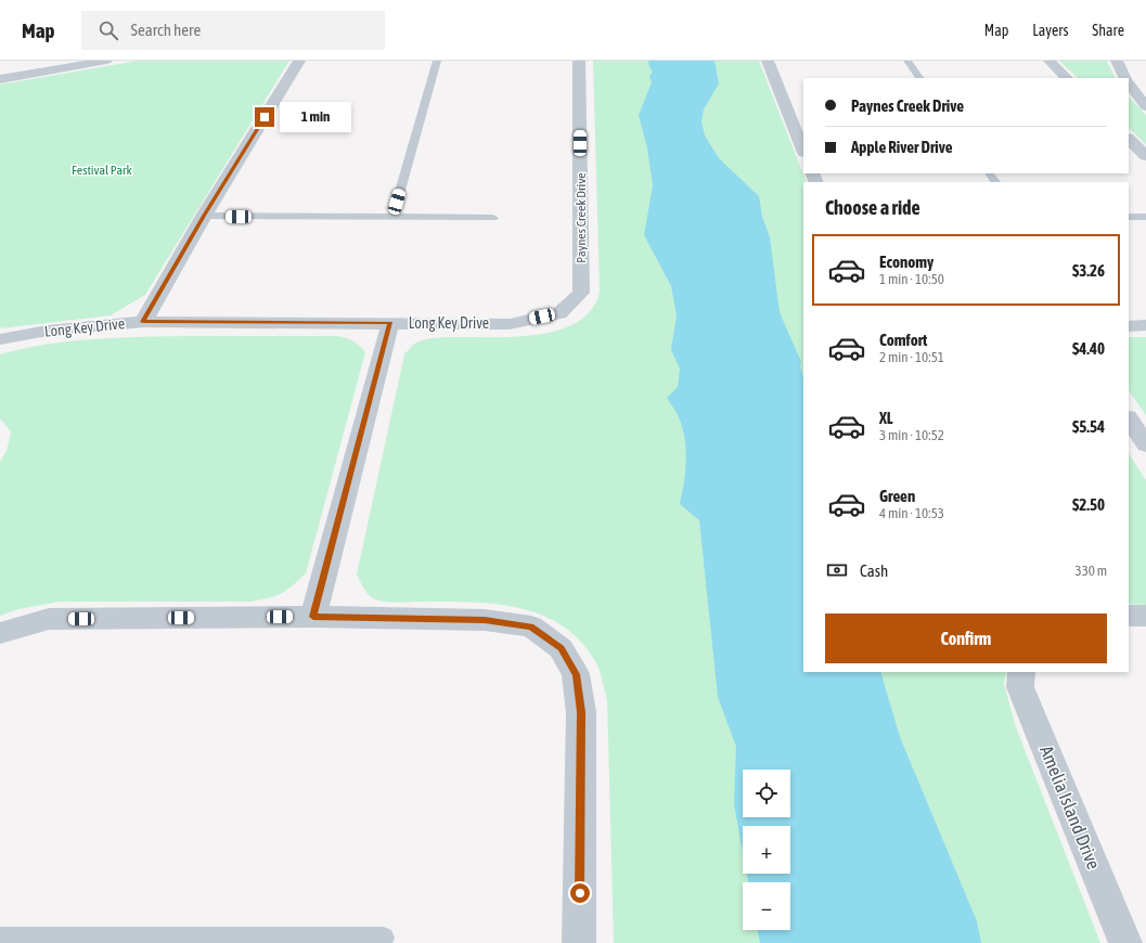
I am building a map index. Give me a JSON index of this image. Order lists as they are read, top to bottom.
{
  "streets": {
    "street": ["Paynes Creek Drive", "Long Key Drive", "Amelia Island Drive"]
  },
  "crossings": [
    ["Paynes Creek Drive", "Long Key Drive"]
  ],
  "parks": ["Festival Park"],
  "page": {
    "header": "Map",
    "search": "Search here",
    "nav": ["Map", "Layers", "Share"],
    "banner": ["Paynes Creek Drive", "Apple River Drive"],
    "bubble": "1 min",
    "heading": "Choose a ride",
    "list": [
      {
        "name": "Economy",
        "note": "1 min · 10:50",
        "value": "$3.26"
      },
      {
        "name": "Comfort",
        "note": "2 min · 10:51",
        "value": "$4.40"
      },
      {
        "name": "XL",
        "note": "3 min · 10:52",
        "value": "$5.54"
      },
      {
        "name": "Green",
        "note": "4 min · 10:53",
        "value": "$2.50"
      }
    ],
    "pay": ["Cash", "330 m"],
    "buttons": "Confirm",
    "map_buttons": ["+", "−"]
  }
}
